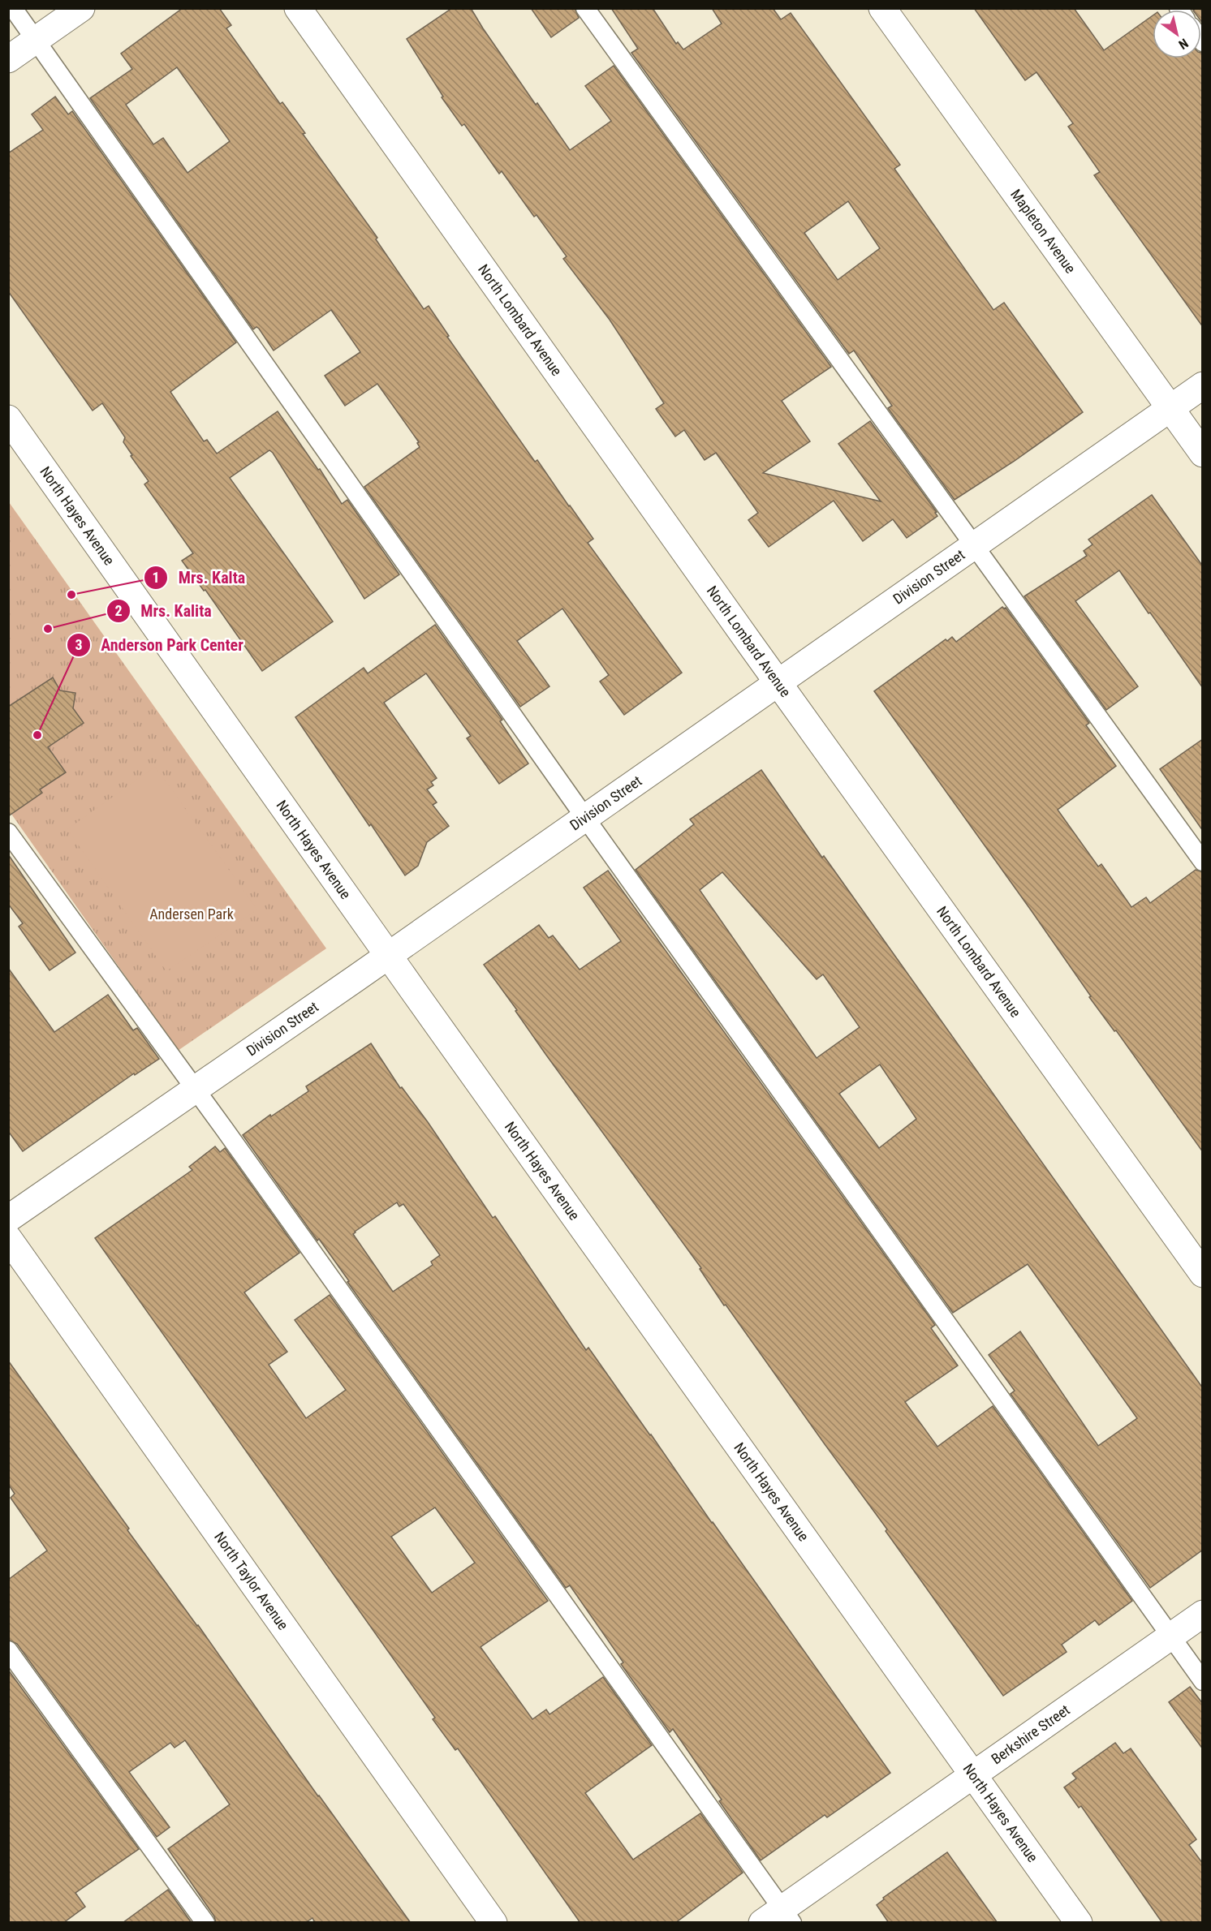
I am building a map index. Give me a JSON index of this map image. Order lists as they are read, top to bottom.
{
  "streets": {
    "street": [
      "Mapleton Avenue",
      "North Lombard Avenue",
      "North Hayes Avenue",
      "Division Street",
      "North Taylor Avenue",
      "Berkshire Street"
    ]
  },
  "crossings": [
    ["Mapleton Avenue", "Division Street"],
    ["North Lombard Avenue", "Division Street"],
    ["North Hayes Avenue", "Division Street"],
    ["North Hayes Avenue", "Berkshire Street"]
  ],
  "parks": ["Andersen Park"],
  "places": ["Mrs. Kalta", "Mrs. Kalita", "Anderson Park Center"],
  "north": "bottom right"
}
